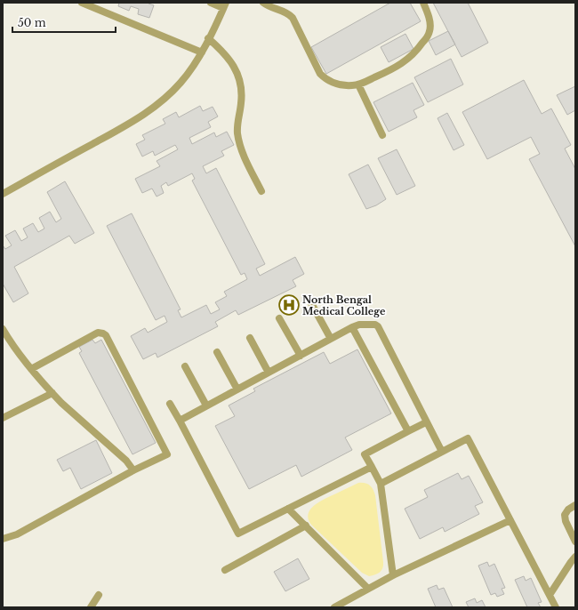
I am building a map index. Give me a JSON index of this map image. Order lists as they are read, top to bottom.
{
  "places": {
    "hospital": ["North Bengal Medical College"]
  },
  "scale_bar": "50 m"
}
